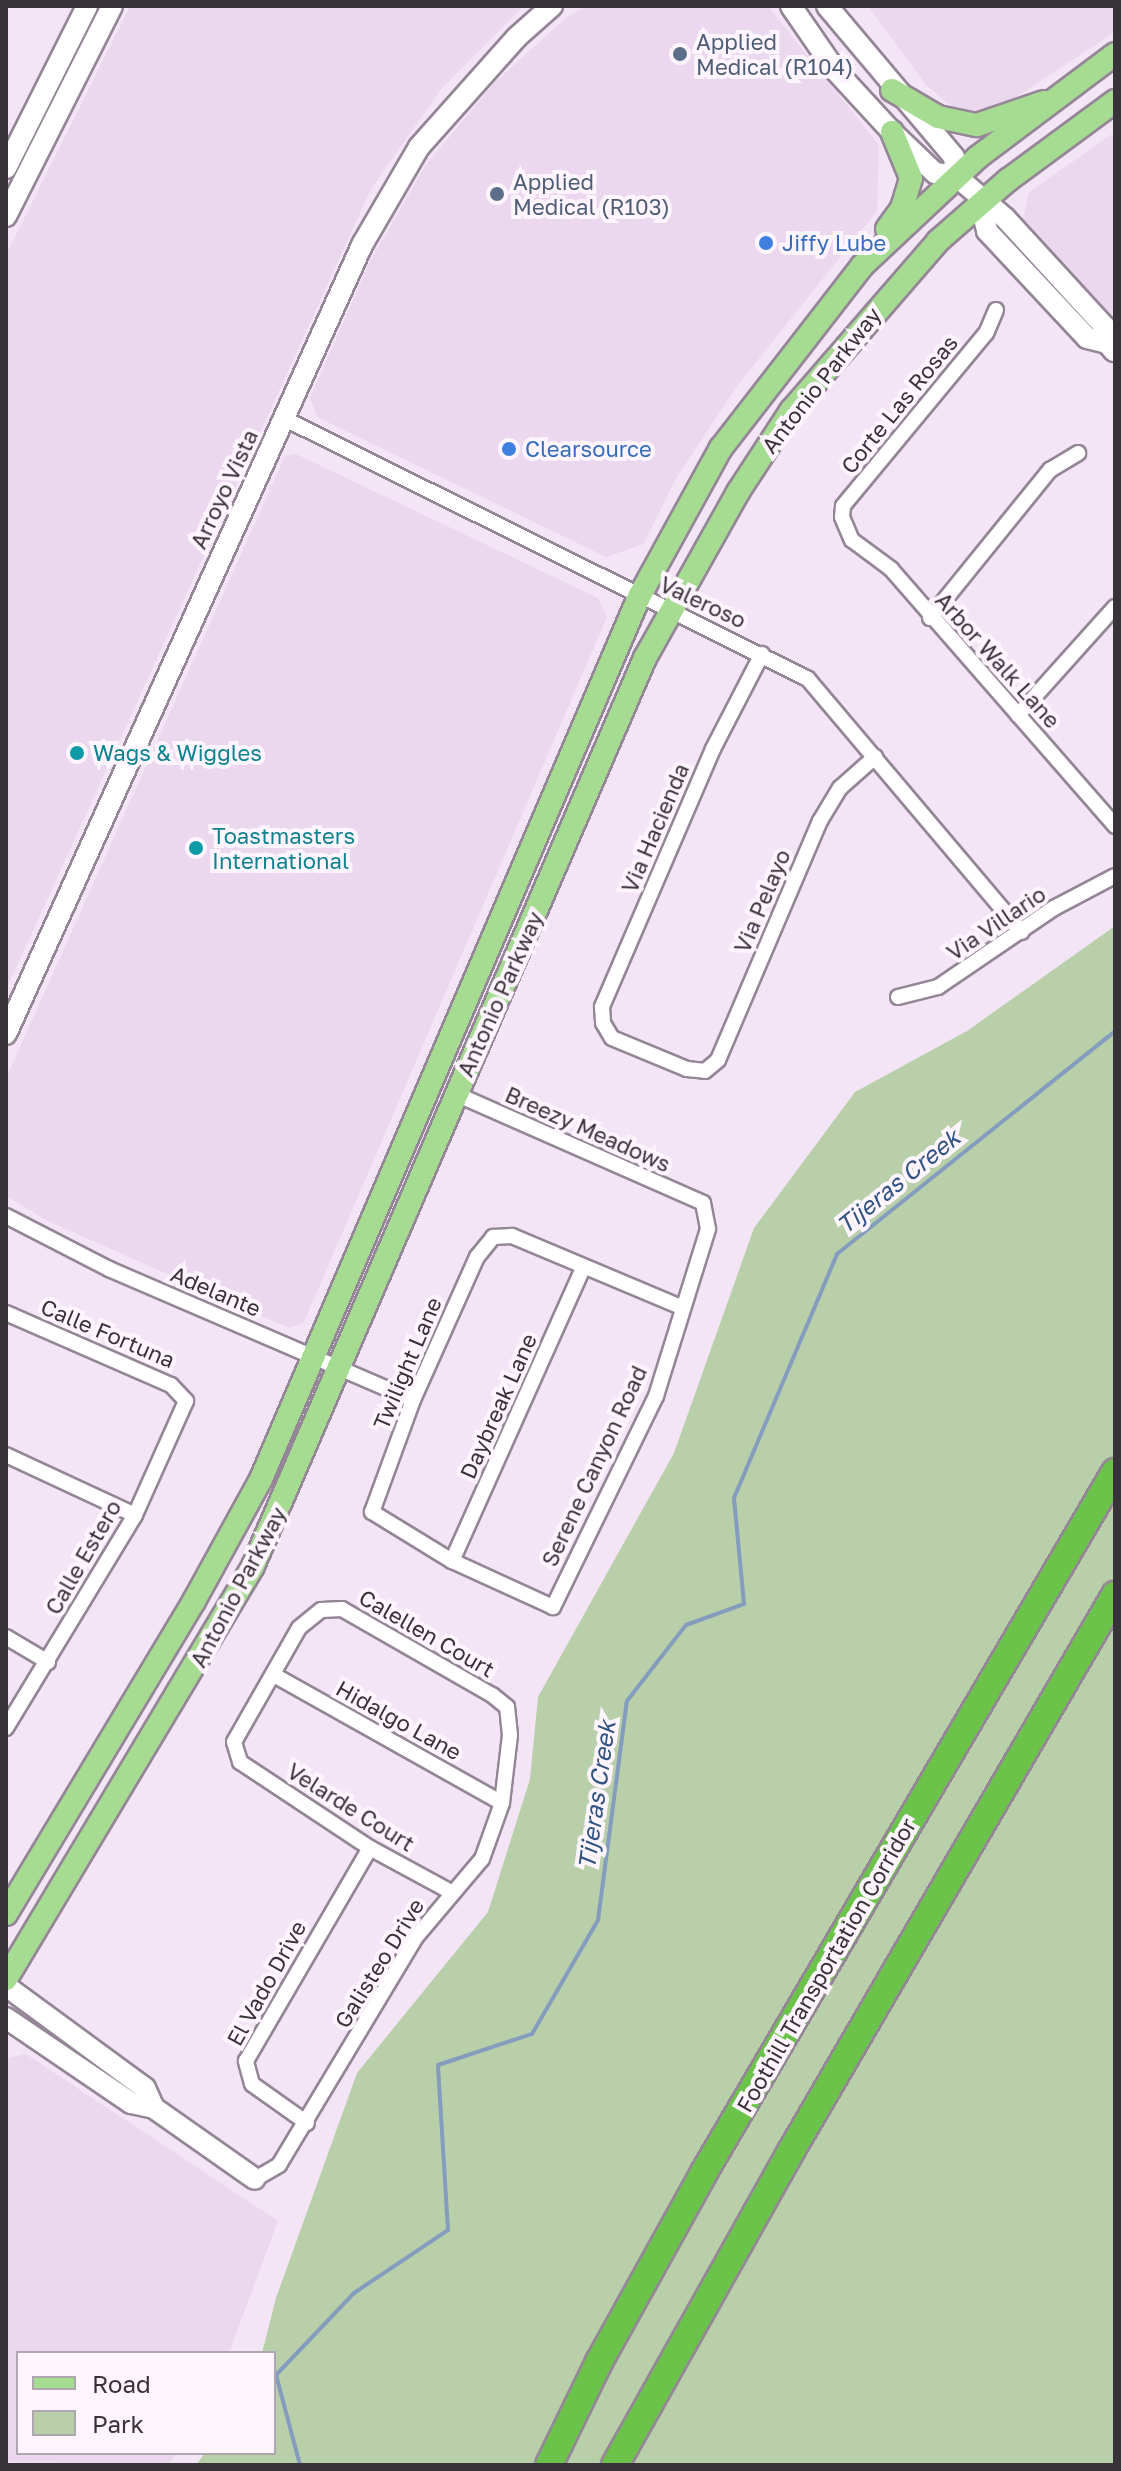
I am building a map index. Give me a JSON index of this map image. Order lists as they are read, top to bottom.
{
  "streets": {
    "highway": ["Foothill Transportation Corridor"],
    "main road": ["Antonio Parkway", "Arroyo Vista"],
    "street": [
      "Corte Las Rosas",
      "Valeroso",
      "Arbor Walk Lane",
      "Via Hacienda",
      "Via Pelayo",
      "Via Villario",
      "Breezy Meadows",
      "Adelante",
      "Calle Fortuna",
      "Twilight Lane",
      "Daybreak Lane",
      "Serene Canyon Road",
      "Calle Estero",
      "Calellen Court",
      "Hidalgo Lane",
      "Velarde Court",
      "Galisteo Drive",
      "El Vado Drive"
    ]
  },
  "crossings": [
    ["Antonio Parkway", "Valeroso"],
    ["Antonio Parkway", "Breezy Meadows"],
    ["Antonio Parkway", "Adelante"],
    ["Corte Las Rosas", "Arbor Walk Lane"],
    ["Arroyo Vista", "Valeroso"],
    ["Valeroso", "Via Hacienda"],
    ["Valeroso", "Via Pelayo"],
    ["Valeroso", "Via Villario"],
    ["Via Hacienda", "Via Pelayo"],
    ["Breezy Meadows", "Serene Canyon Road"],
    ["Adelante", "Twilight Lane"],
    ["Calle Fortuna", "Calle Estero"],
    ["Twilight Lane", "Daybreak Lane"],
    ["Twilight Lane", "Serene Canyon Road"],
    ["Daybreak Lane", "Serene Canyon Road"],
    ["Calellen Court", "Hidalgo Lane"],
    ["Calellen Court", "Velarde Court"],
    ["Calellen Court", "Galisteo Drive"],
    ["Hidalgo Lane", "Velarde Court"],
    ["Hidalgo Lane", "Galisteo Drive"],
    ["Velarde Court", "Galisteo Drive"],
    ["Velarde Court", "El Vado Drive"],
    ["Galisteo Drive", "El Vado Drive"]
  ],
  "water": ["Tijeras Creek"],
  "places": [
    "Applied Medical (R104)",
    "Applied Medical (R103)",
    "Jiffy Lube",
    "Clearsource",
    "Wags & Wiggles",
    "Toastmasters International"
  ],
  "legend": ["Road", "Park"]
}
